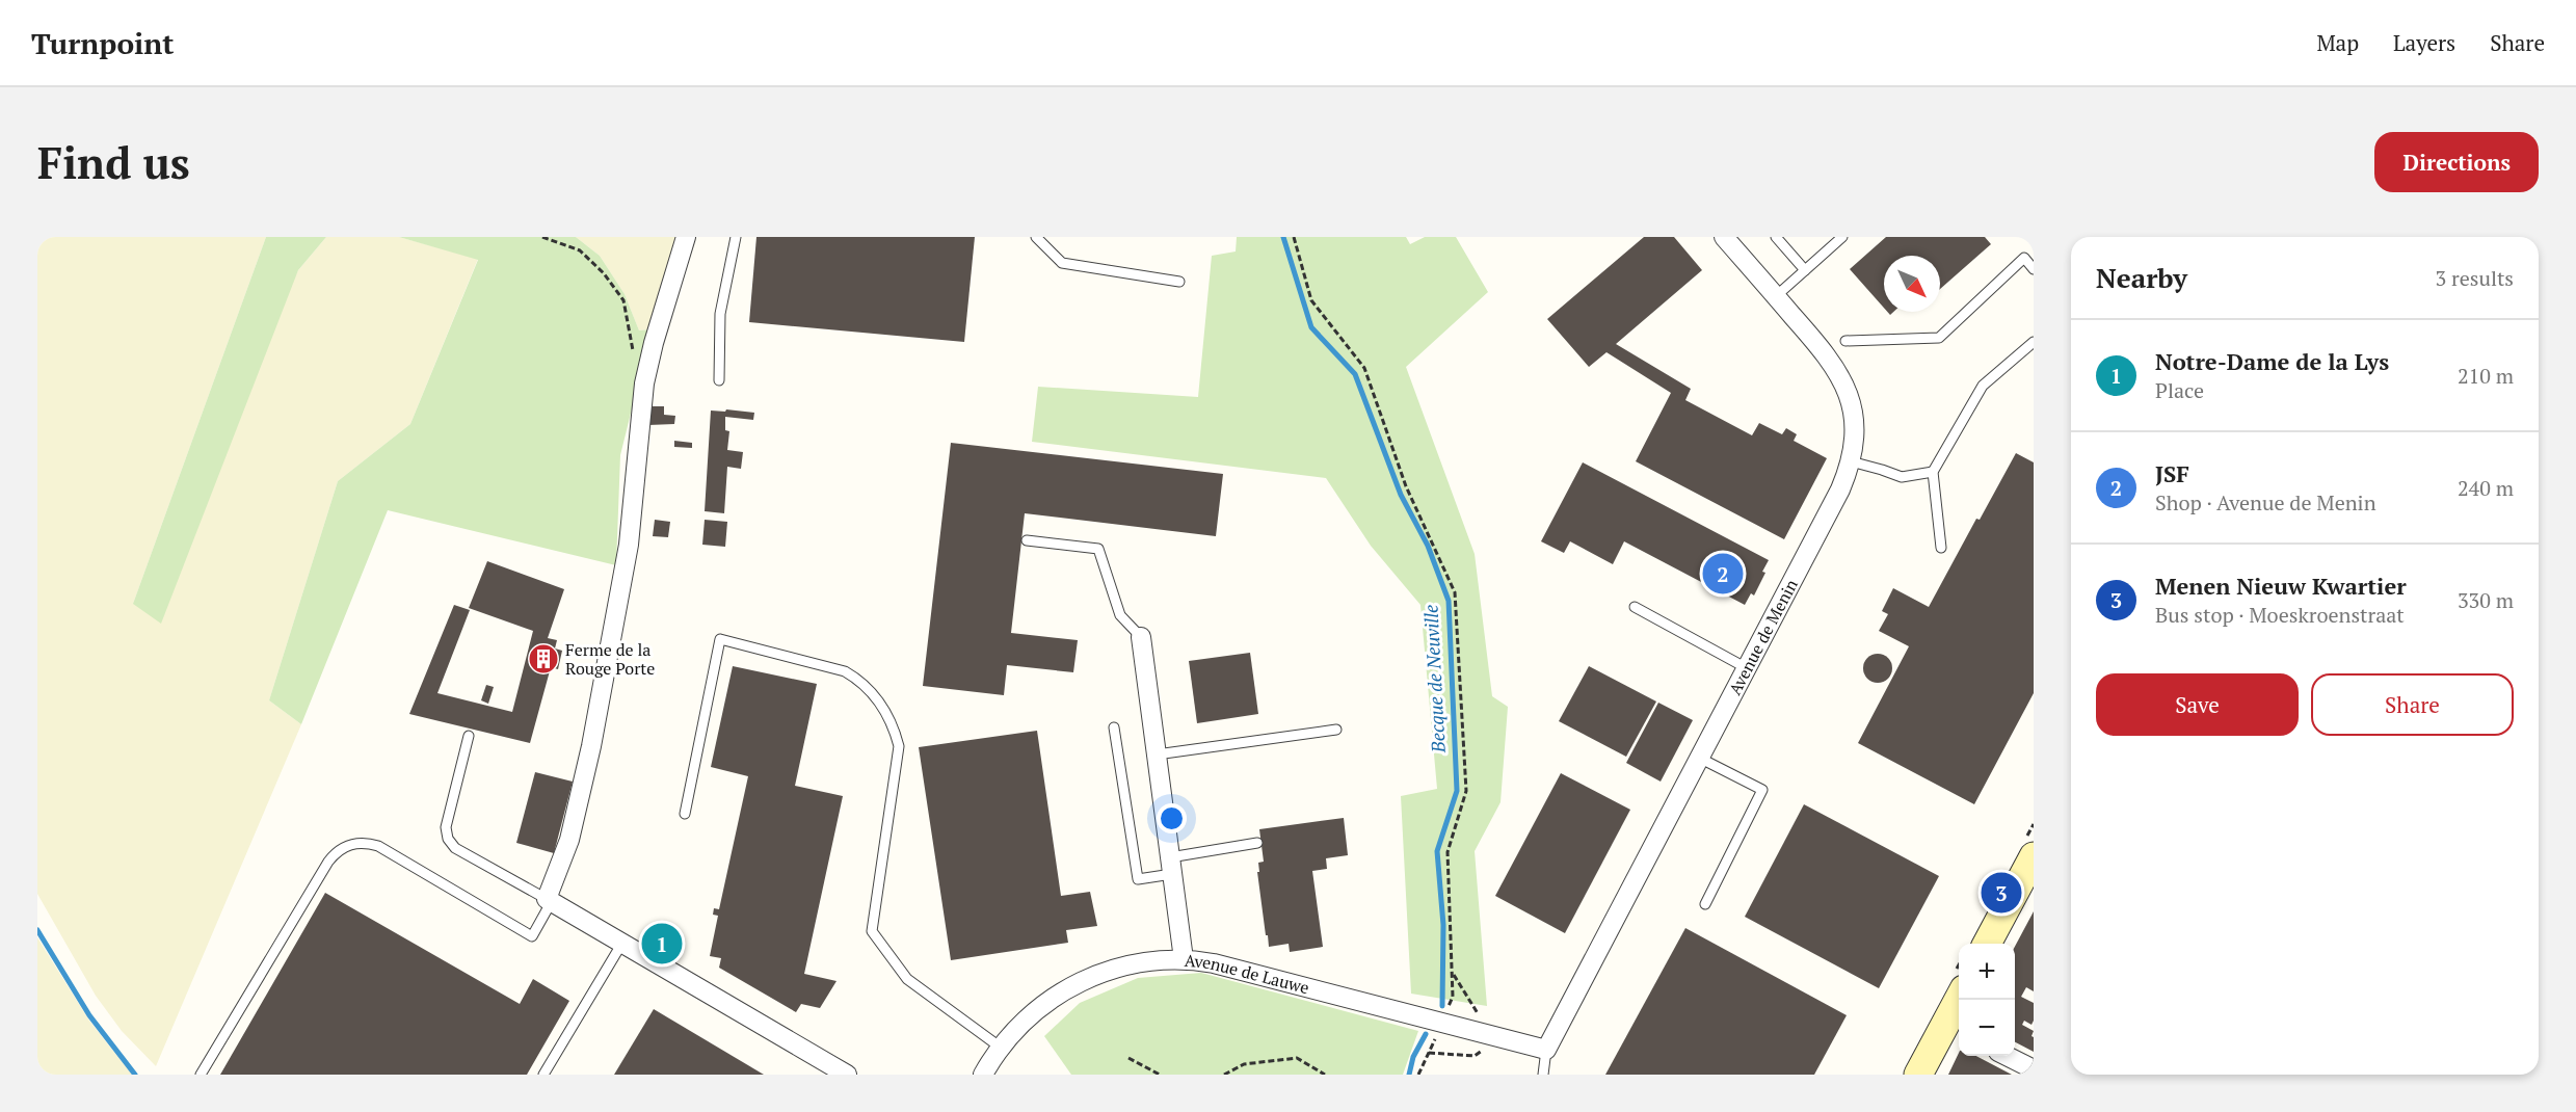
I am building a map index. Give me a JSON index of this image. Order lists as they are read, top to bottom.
{
  "streets": {
    "street": ["Avenue de Menin", "Avenue de Lauwe"]
  },
  "crossings": [
    ["Avenue de Menin", "Avenue de Lauwe"]
  ],
  "water": ["Becque de Neuville"],
  "places": {
    "building": ["Ferme de la Rouge Porte"]
  },
  "north": "bottom right",
  "page": {
    "header": "Turnpoint",
    "nav": ["Map", "Layers", "Share"],
    "buttons": [
      "Directions",
      ["Save", "Share"]
    ],
    "title": "Find us",
    "heading": ["Nearby", "3 results"],
    "list": [
      {
        "mark": "1",
        "name": "Notre-Dame de la Lys",
        "note": "Place",
        "value": "210 m"
      },
      {
        "mark": "2",
        "name": "JSF",
        "note": "Shop · Avenue de Menin",
        "value": "240 m"
      },
      {
        "mark": "3",
        "name": "Menen Nieuw Kwartier",
        "note": "Bus stop · Moeskroenstraat",
        "value": "330 m"
      }
    ],
    "pins": ["2", "3", "1"],
    "map_buttons": ["+", "−"]
  }
}
